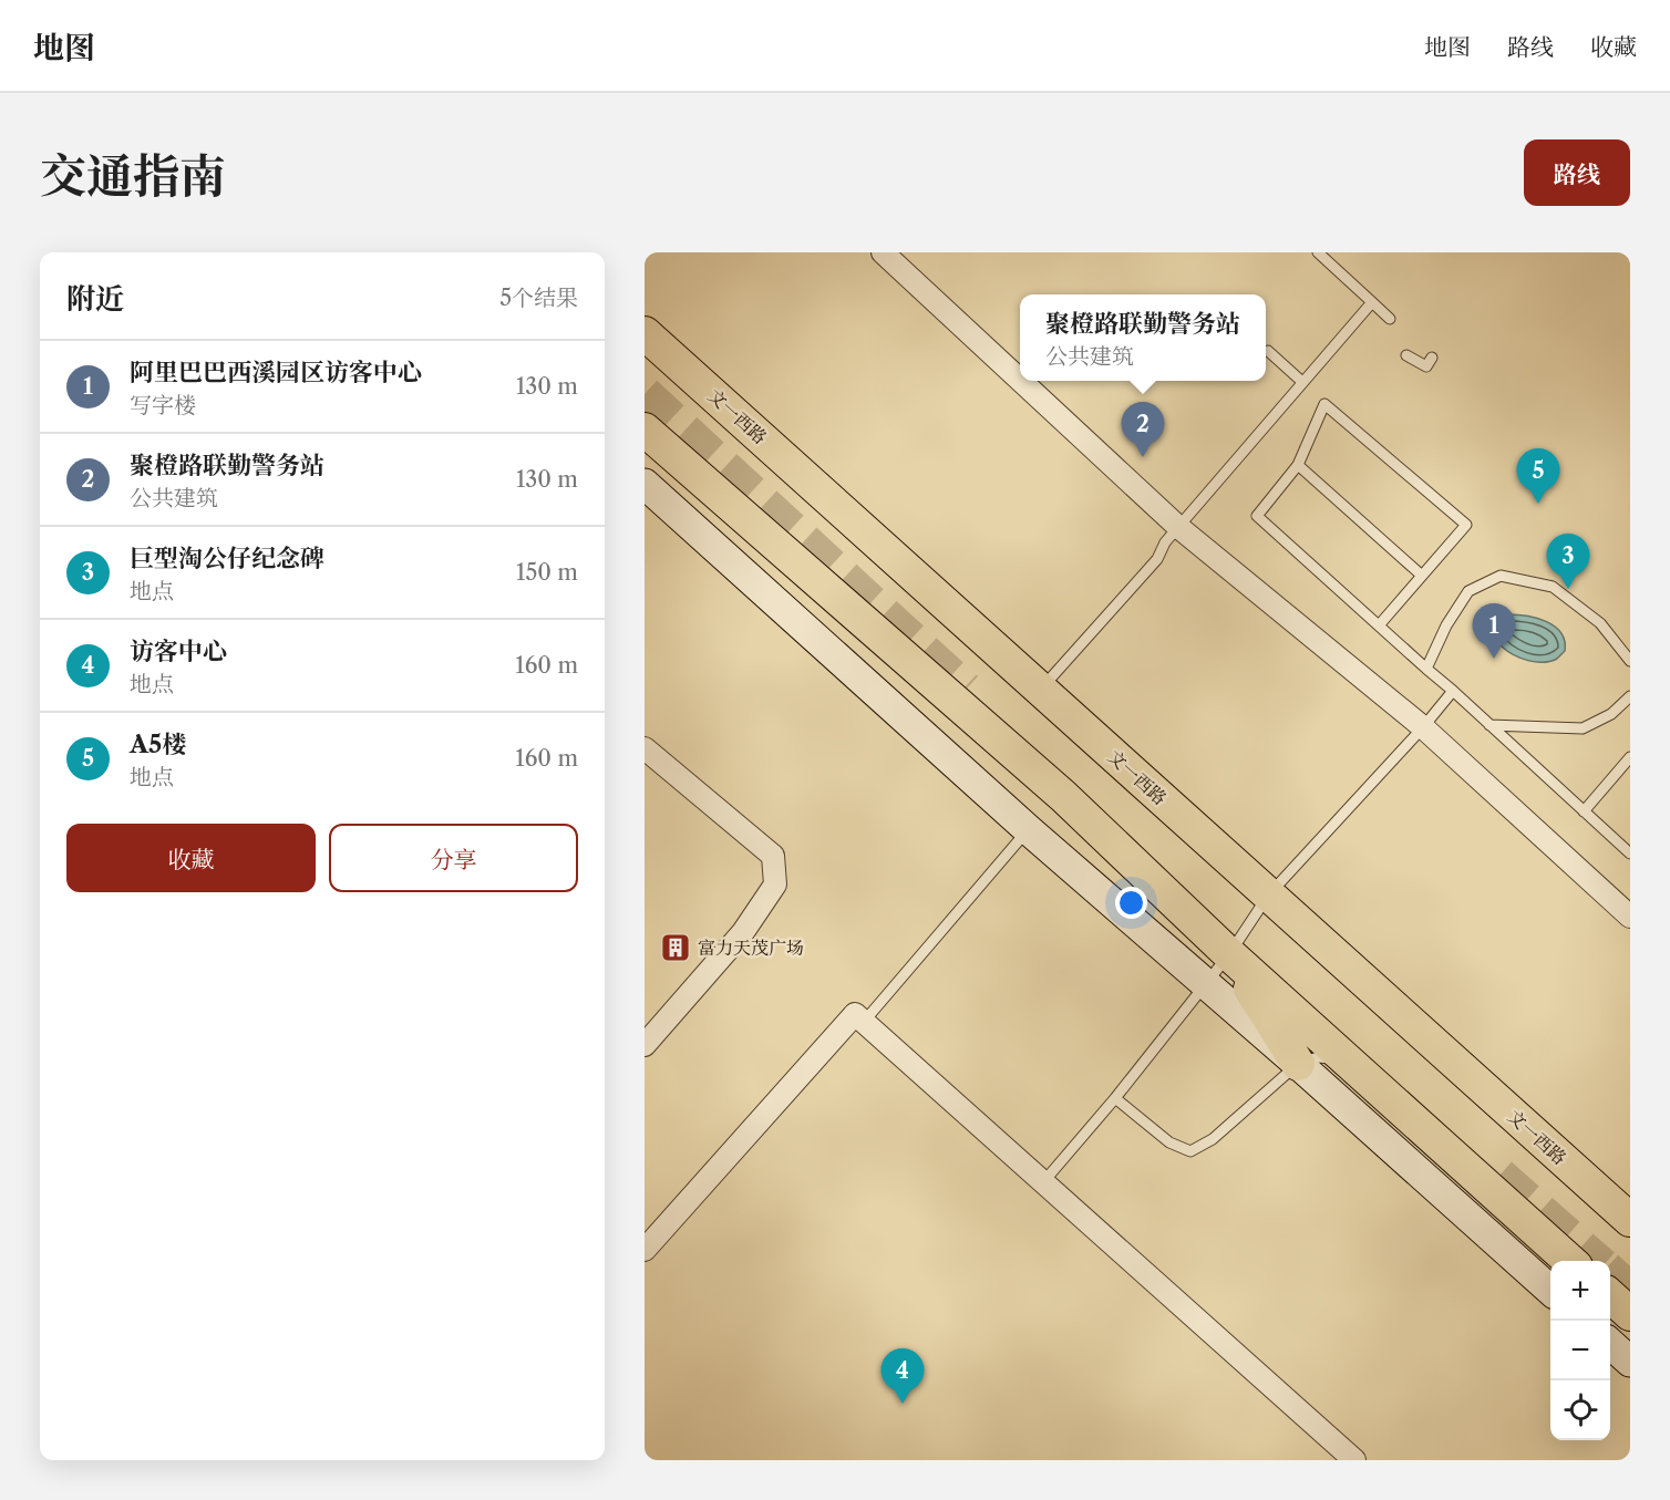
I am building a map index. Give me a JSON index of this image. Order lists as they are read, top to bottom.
{
  "streets": {
    "main road": ["文一西路"]
  },
  "places": {
    "building": ["富力天茂广场"]
  },
  "page": {
    "header": "地图",
    "nav": ["地图", "路线", "收藏"],
    "title": "交通指南",
    "buttons": [
      "路线",
      ["收藏", "分享"]
    ],
    "heading": ["附近", "5个结果"],
    "popup": ["聚橙路联勤警务站", "公共建筑"],
    "list": [
      {
        "mark": "1",
        "name": "阿里巴巴西溪园区访客中心",
        "note": "写字楼",
        "value": "130 m"
      },
      {
        "mark": "2",
        "name": "聚橙路联勤警务站",
        "note": "公共建筑",
        "value": "130 m"
      },
      {
        "mark": "3",
        "name": "巨型淘公仔纪念碑",
        "note": "地点",
        "value": "150 m"
      },
      {
        "mark": "4",
        "name": "访客中心",
        "note": "地点",
        "value": "160 m"
      },
      {
        "mark": "5",
        "name": "A5楼",
        "note": "地点",
        "value": "160 m"
      }
    ],
    "pins": [
      "2",
      "5",
      "3",
      "1",
      "4"
    ],
    "map_buttons": ["+", "−"]
  }
}
